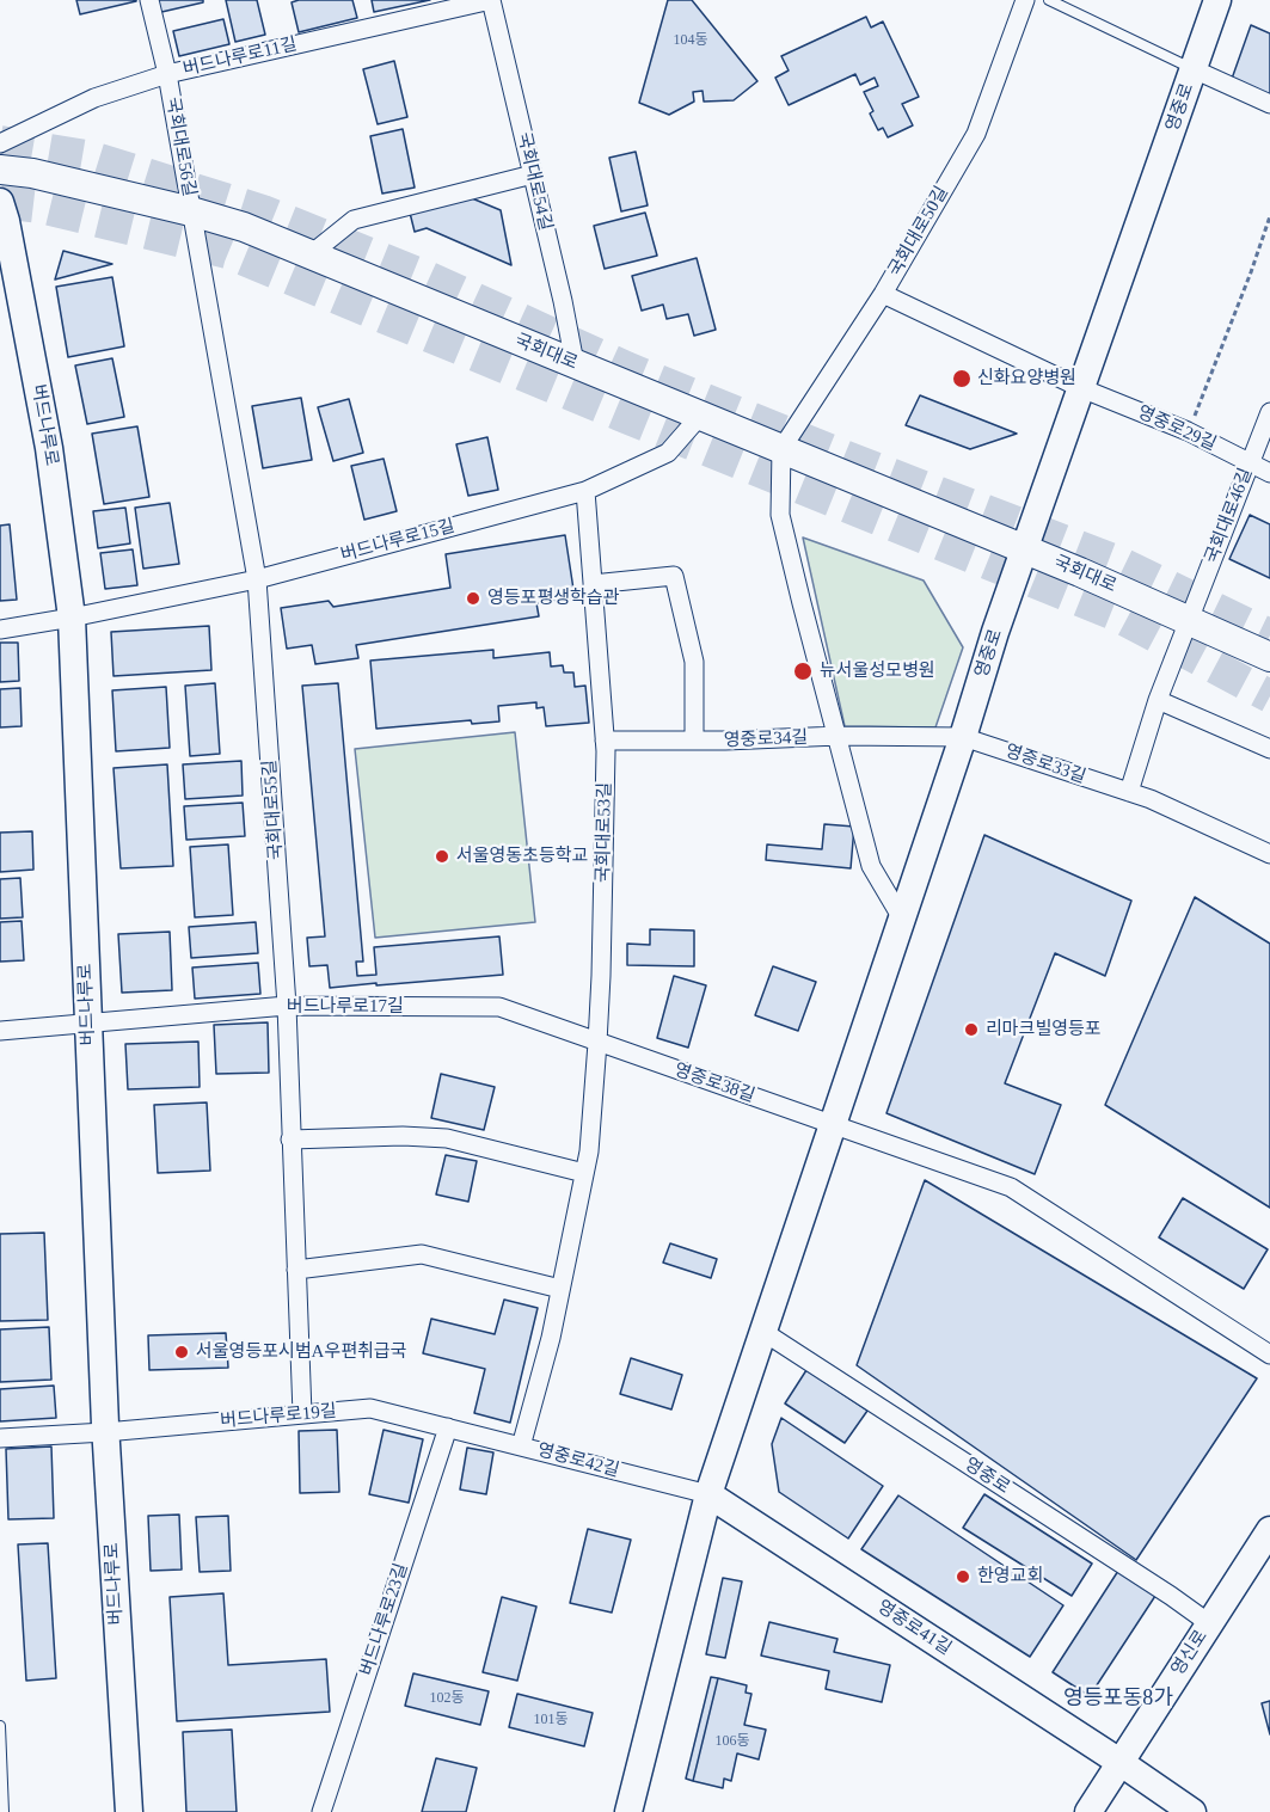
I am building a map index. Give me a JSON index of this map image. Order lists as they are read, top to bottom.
{
  "streets": {
    "main road": [
      "영중로",
      "국회대로",
      "버드나루로",
      "영중로41길",
      "영신로"
    ],
    "street": [
      "버드나루로11길",
      "국회대로56길",
      "국회대로54길",
      "국회대로50길",
      "영중로29길",
      "국회대로46길",
      "버드나루로15길",
      "영중로34길",
      "영중로33길",
      "국회대로55길",
      "국회대로53길",
      "버드나루로17길",
      "영중로38길",
      "버드나루로19길",
      "영중로42길",
      "버드나루로23길"
    ]
  },
  "crossings": [
    ["버드나루로11길", "국회대로56길"],
    ["버드나루로11길", "국회대로54길"],
    ["영중로", "국회대로"],
    ["영중로", "영중로29길"],
    ["영중로", "영중로34길"],
    ["영중로", "영중로33길"],
    ["영중로", "영중로38길"],
    ["영중로", "영중로42길"],
    ["영중로", "영중로41길"],
    ["영중로", "영신로"],
    ["국회대로56길", "국회대로"],
    ["국회대로56길", "국회대로55길"],
    ["국회대로54길", "국회대로"],
    ["국회대로50길", "국회대로"],
    ["국회대로", "국회대로46길"],
    ["국회대로", "버드나루로15길"],
    ["국회대로", "국회대로55길"],
    ["버드나루로", "버드나루로15길"],
    ["버드나루로", "버드나루로17길"],
    ["버드나루로", "버드나루로19길"],
    ["영중로29길", "국회대로46길"],
    ["버드나루로15길", "국회대로55길"],
    ["버드나루로15길", "국회대로53길"],
    ["영중로34길", "영중로33길"],
    ["영중로34길", "국회대로53길"],
    ["국회대로55길", "버드나루로17길"],
    ["국회대로55길", "버드나루로19길"],
    ["국회대로53길", "버드나루로17길"],
    ["국회대로53길", "영중로38길"],
    ["국회대로53길", "영중로42길"],
    ["버드나루로17길", "영중로38길"],
    ["버드나루로19길", "영중로42길"],
    ["버드나루로19길", "버드나루로23길"],
    ["영중로42길", "버드나루로23길"],
    ["영중로42길", "영중로41길"],
    ["영중로41길", "영신로"]
  ],
  "districts": ["영등포동8가"],
  "places": [
    "신화요양병원",
    "영등포평생학습관",
    "뉴서울성모병원",
    "서울영동초등학교",
    "리마크빌영등포",
    "서울영등포시범A우편취급국",
    "한영교회"
  ],
  "house_numbers": [
    "104동",
    "102동",
    "101동",
    "106동"
  ]
}
